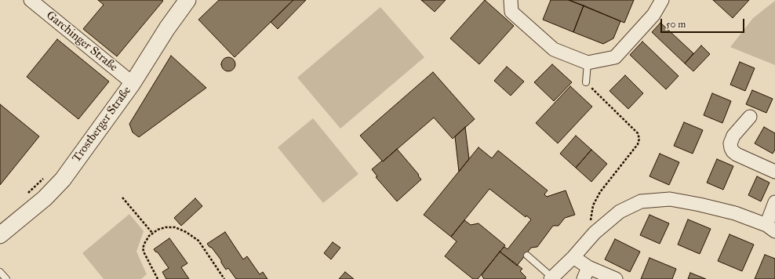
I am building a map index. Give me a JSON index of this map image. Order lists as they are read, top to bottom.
{
  "streets": {
    "street": ["Garchinger Straße", "Trostberger Straße"]
  },
  "crossings": [
    ["Garchinger Straße", "Trostberger Straße"]
  ],
  "scale_bar": "50 m"
}
